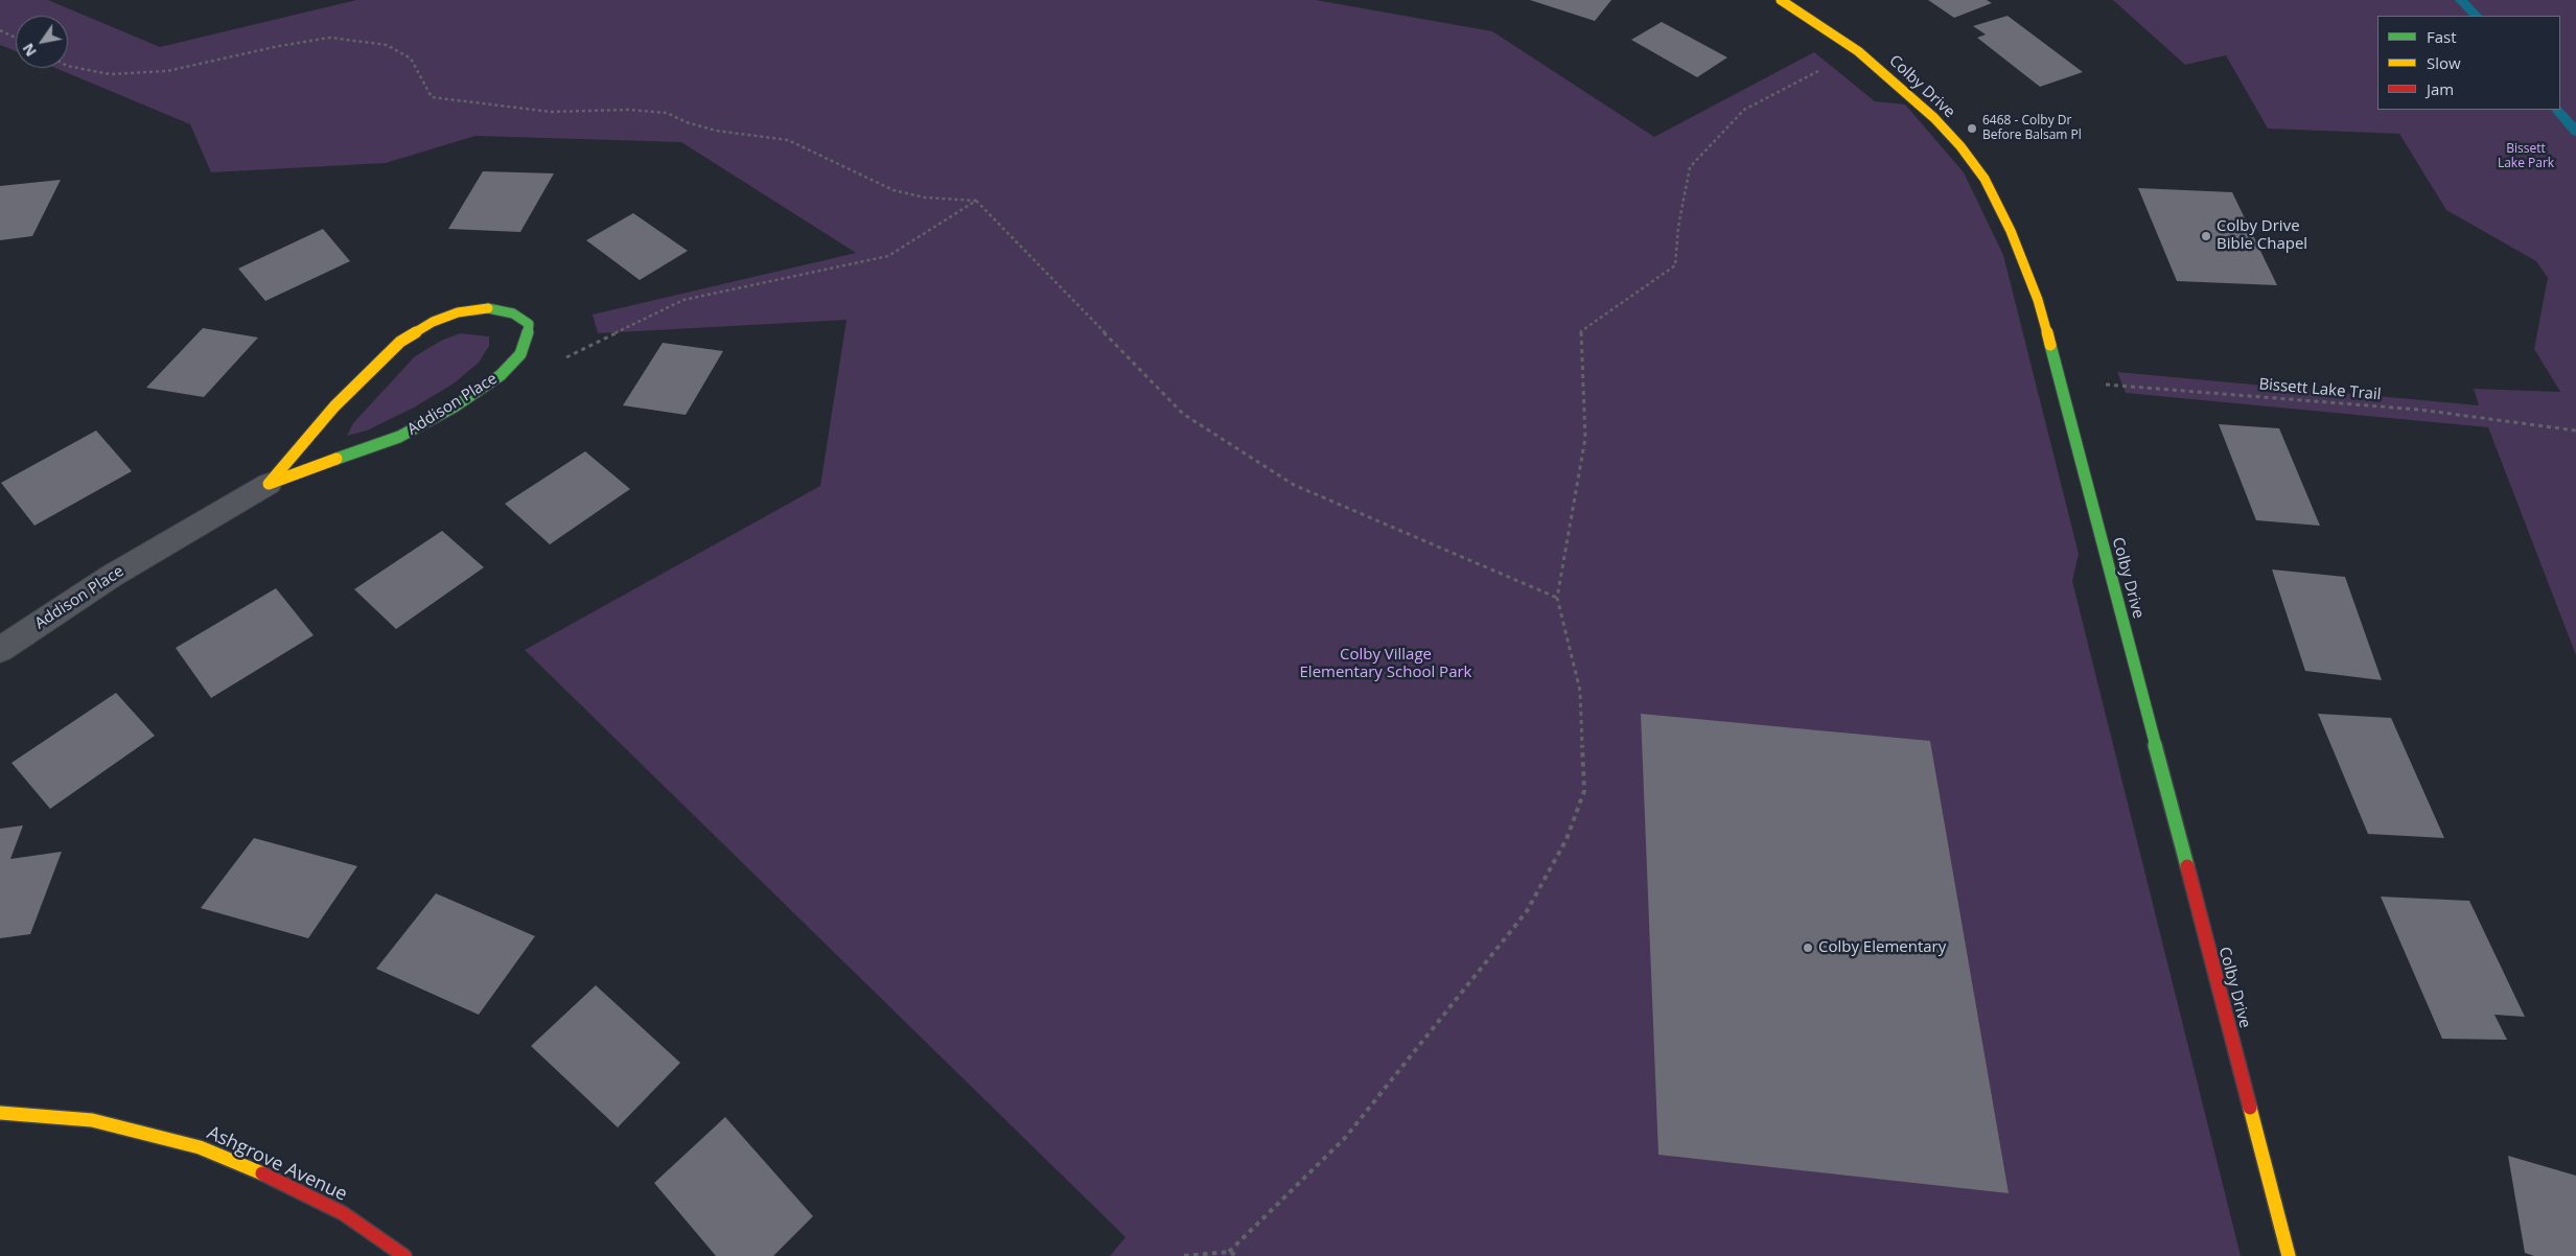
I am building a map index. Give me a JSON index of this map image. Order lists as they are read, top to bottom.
{
  "streets": {
    "street": ["Colby Drive", "Addison Place", "Ashgrove Avenue"],
    "path": ["Bissett Lake Trail"]
  },
  "crossings": [
    ["Colby Drive", "Bissett Lake Trail"]
  ],
  "parks": ["Bissett Lake Park", "Colby Village Elementary School Park"],
  "places": ["6468 - Colby Dr Before Balsam Pl", "Colby Drive Bible Chapel", "Colby Elementary"],
  "legend": ["Fast", "Slow", "Jam"],
  "north": "bottom left"
}
